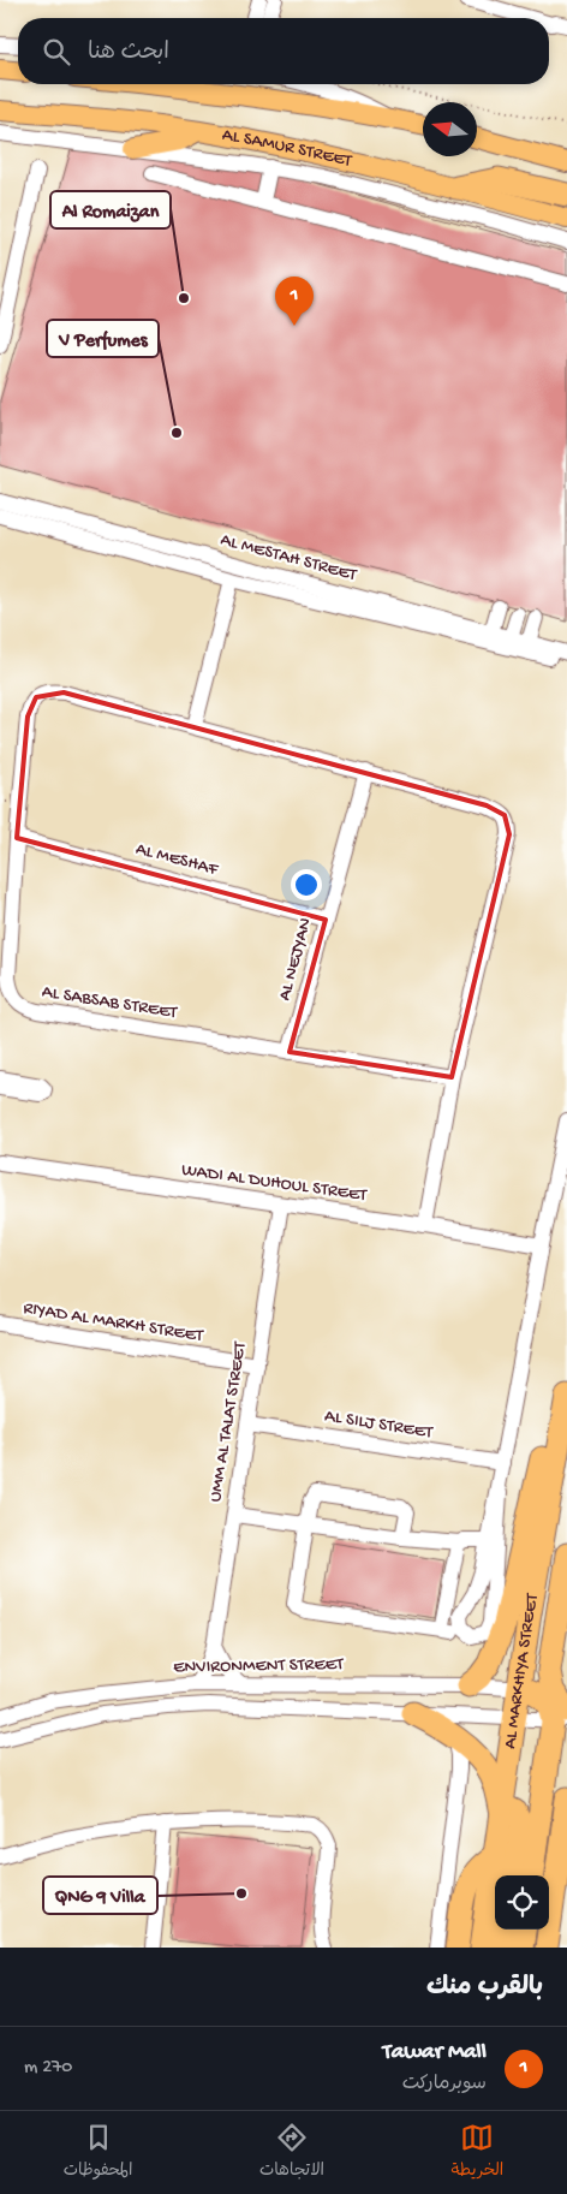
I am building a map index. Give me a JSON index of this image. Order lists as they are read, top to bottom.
{
  "streets": {
    "highway": ["AL MARKHIYA STREET"],
    "main road": ["AL SAMUR STREET"],
    "street": [
      "AL MESTAH STREET",
      "AL MESHAF",
      "AL NEJYAN",
      "AL SABSAB STREET",
      "WADI AL DUHOUL STREET",
      "RIYAD AL MARKH STREET",
      "UMM AL TALAT STREET",
      "AL SILJ STREET",
      "ENVIRONMENT STREET"
    ]
  },
  "crossings": [
    ["AL MESHAF", "AL NEJYAN"],
    ["AL MESHAF", "AL SABSAB STREET"],
    ["AL NEJYAN", "AL SABSAB STREET"],
    ["AL SABSAB STREET", "WADI AL DUHOUL STREET"],
    ["WADI AL DUHOUL STREET", "UMM AL TALAT STREET"],
    ["WADI AL DUHOUL STREET", "AL MARKHIYA STREET"],
    ["RIYAD AL MARKH STREET", "UMM AL TALAT STREET"],
    ["UMM AL TALAT STREET", "AL SILJ STREET"],
    ["UMM AL TALAT STREET", "ENVIRONMENT STREET"],
    ["AL SILJ STREET", "AL MARKHIYA STREET"],
    ["ENVIRONMENT STREET", "AL MARKHIYA STREET"]
  ],
  "places": ["Al Romaizan", "V Perfumes", "QNG 9 Villa"],
  "north": "left",
  "page": {
    "search": "ابحث هنا",
    "pins": "1",
    "heading": "بالقرب منك",
    "list": [
      {
        "mark": "1",
        "name": "Tawar Mall",
        "note": "سوبرماركت",
        "value": "270 m"
      }
    ],
    "nav": ["الخريطة", "الاتجاهات", "المحفوظات"]
  }
}
